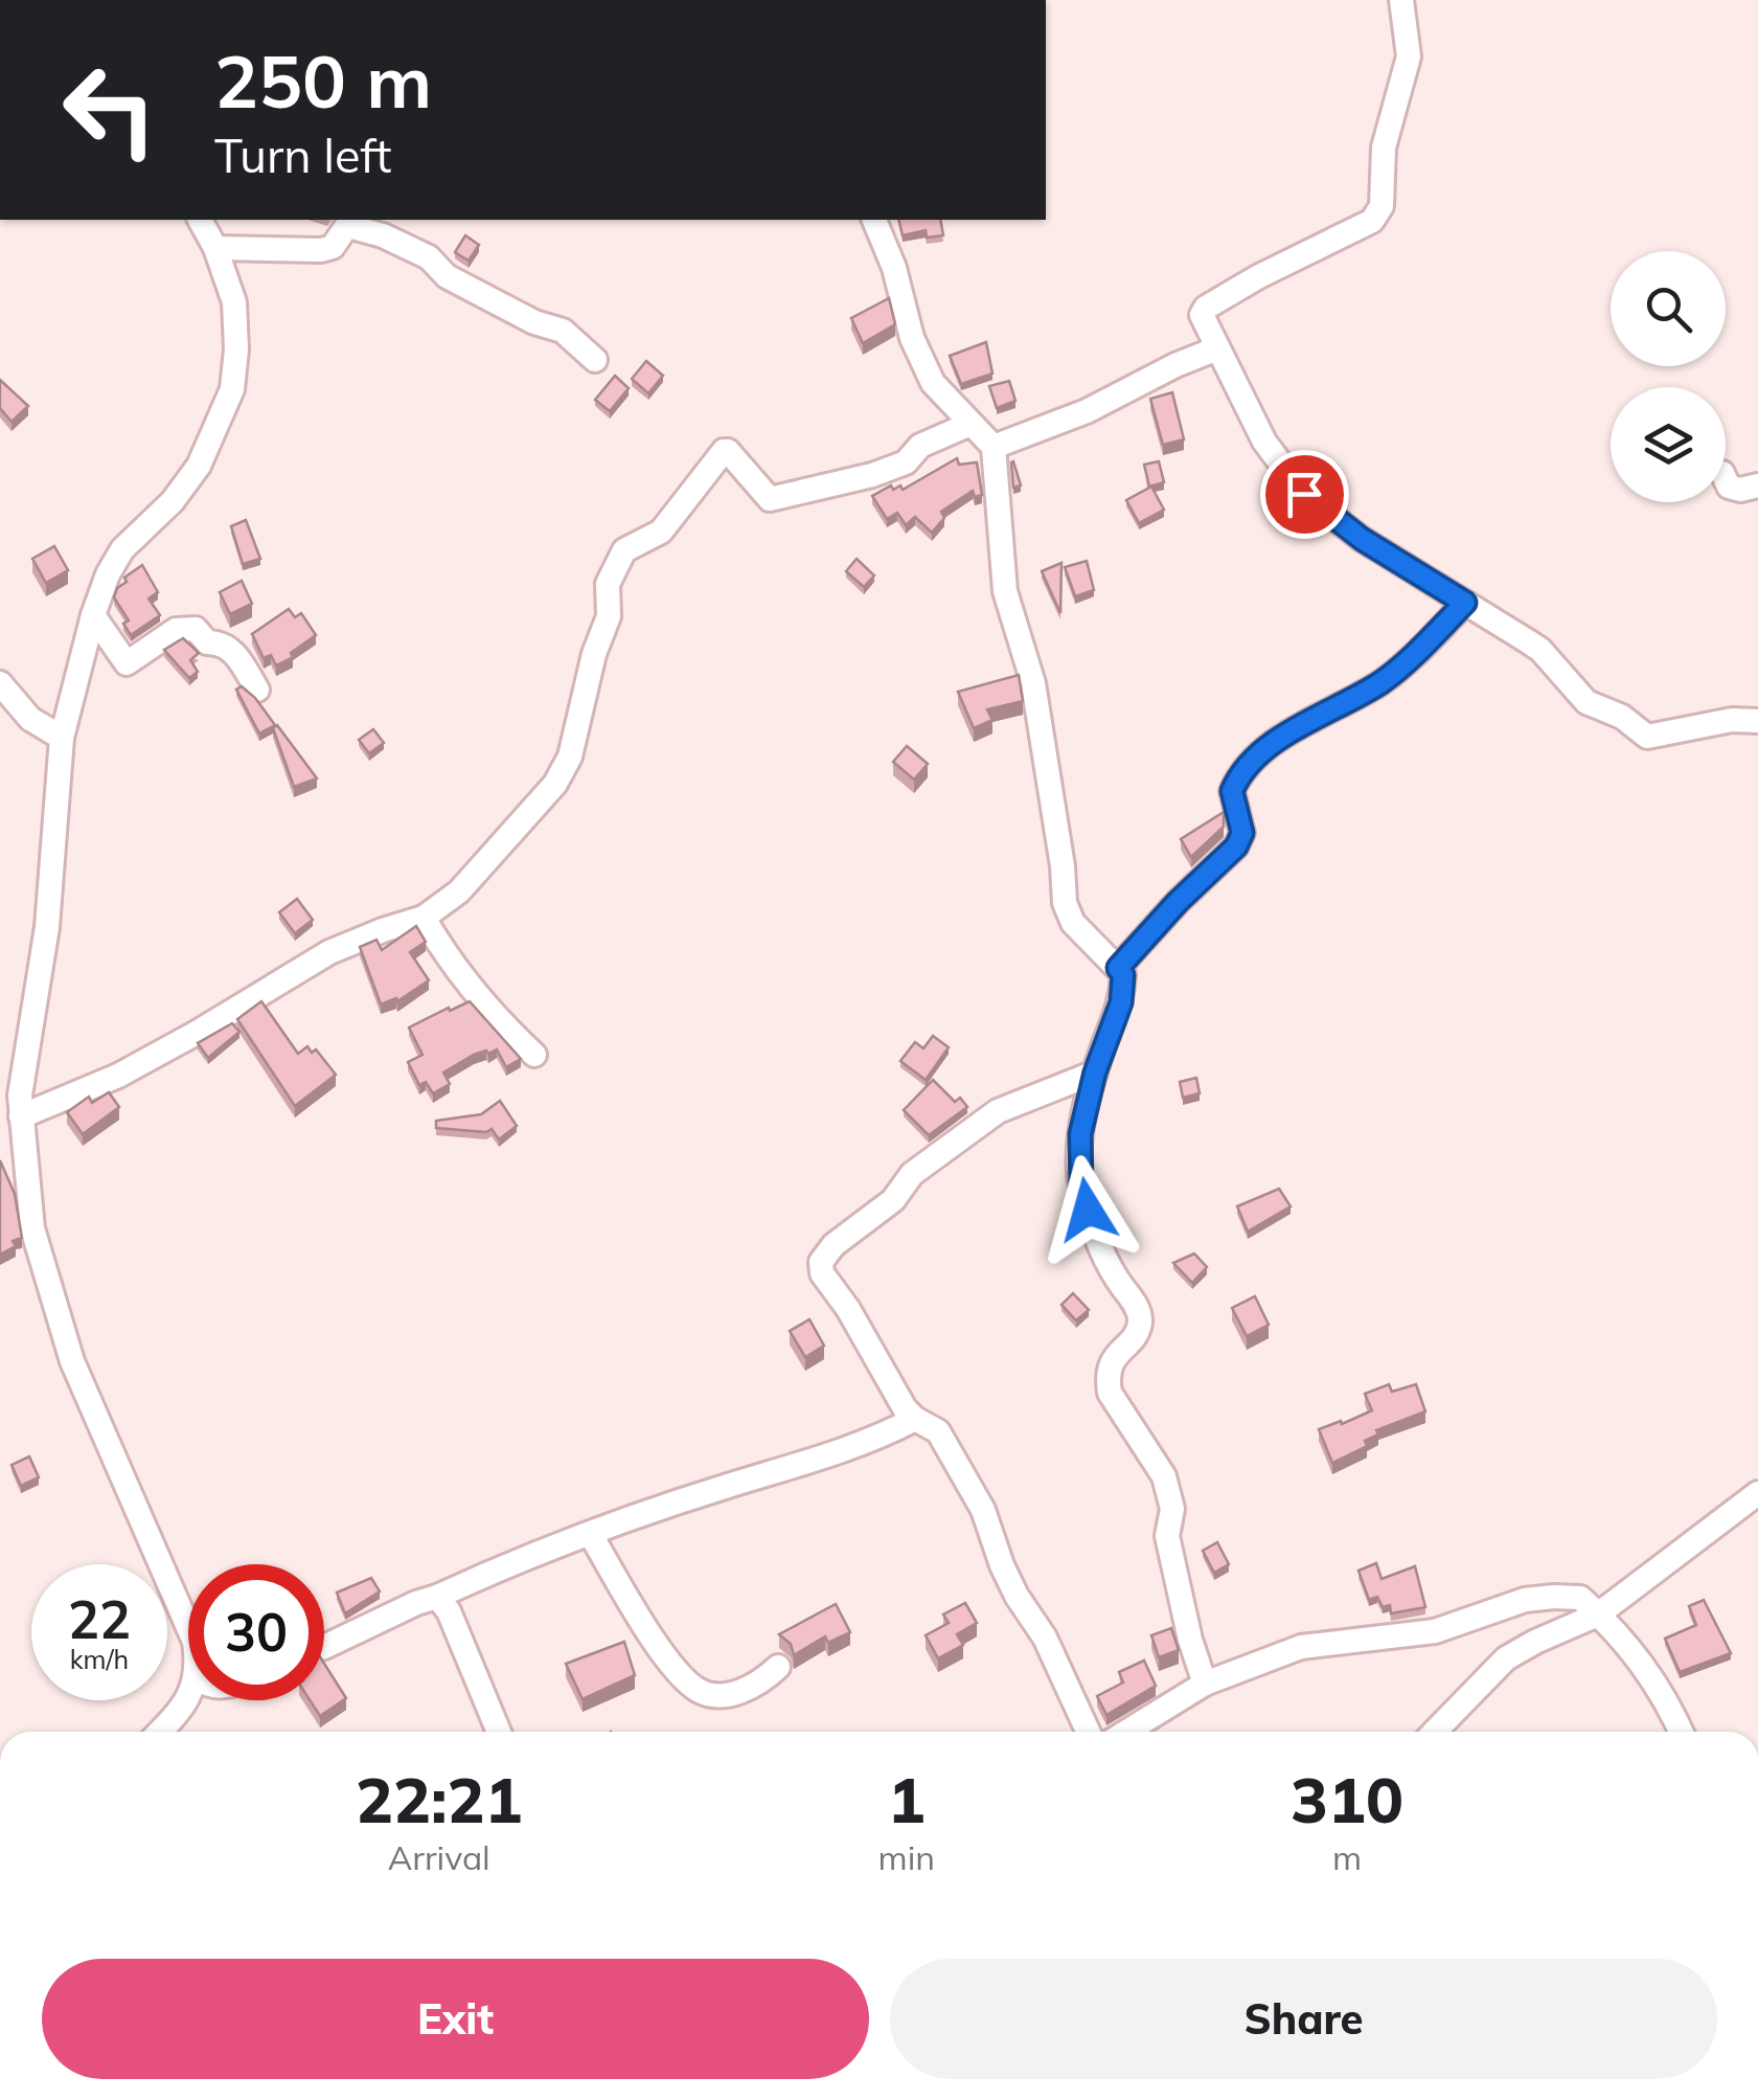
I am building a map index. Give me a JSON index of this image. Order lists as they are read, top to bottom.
{
  "page": {
    "turn": ["250 m", "Turn left"],
    "speed": "22 km/h",
    "limit": "30",
    "eta": [
      "22:21",
      "Arrival",
      "1",
      "min",
      "310",
      "m"
    ],
    "buttons": ["Exit", "Share"]
  }
}
